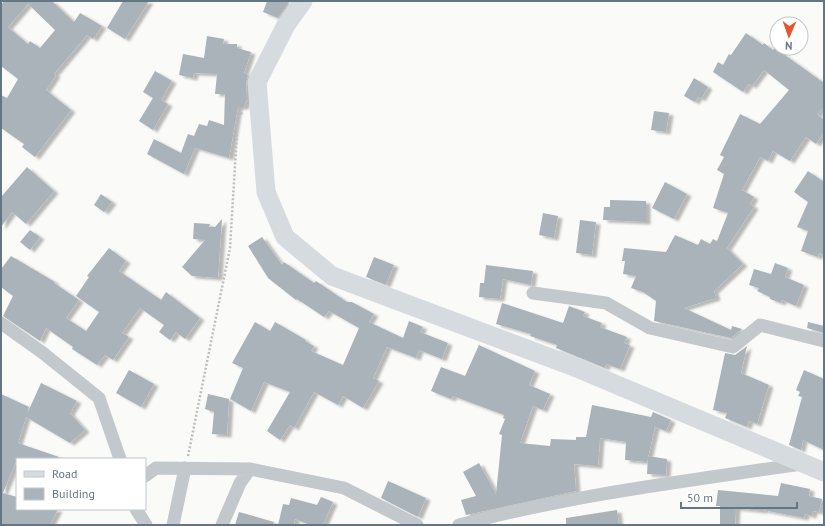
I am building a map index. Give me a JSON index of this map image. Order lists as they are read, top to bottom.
{
  "legend": ["Road", "Building"],
  "scale_bar": "50 m",
  "north": "bottom"
}
